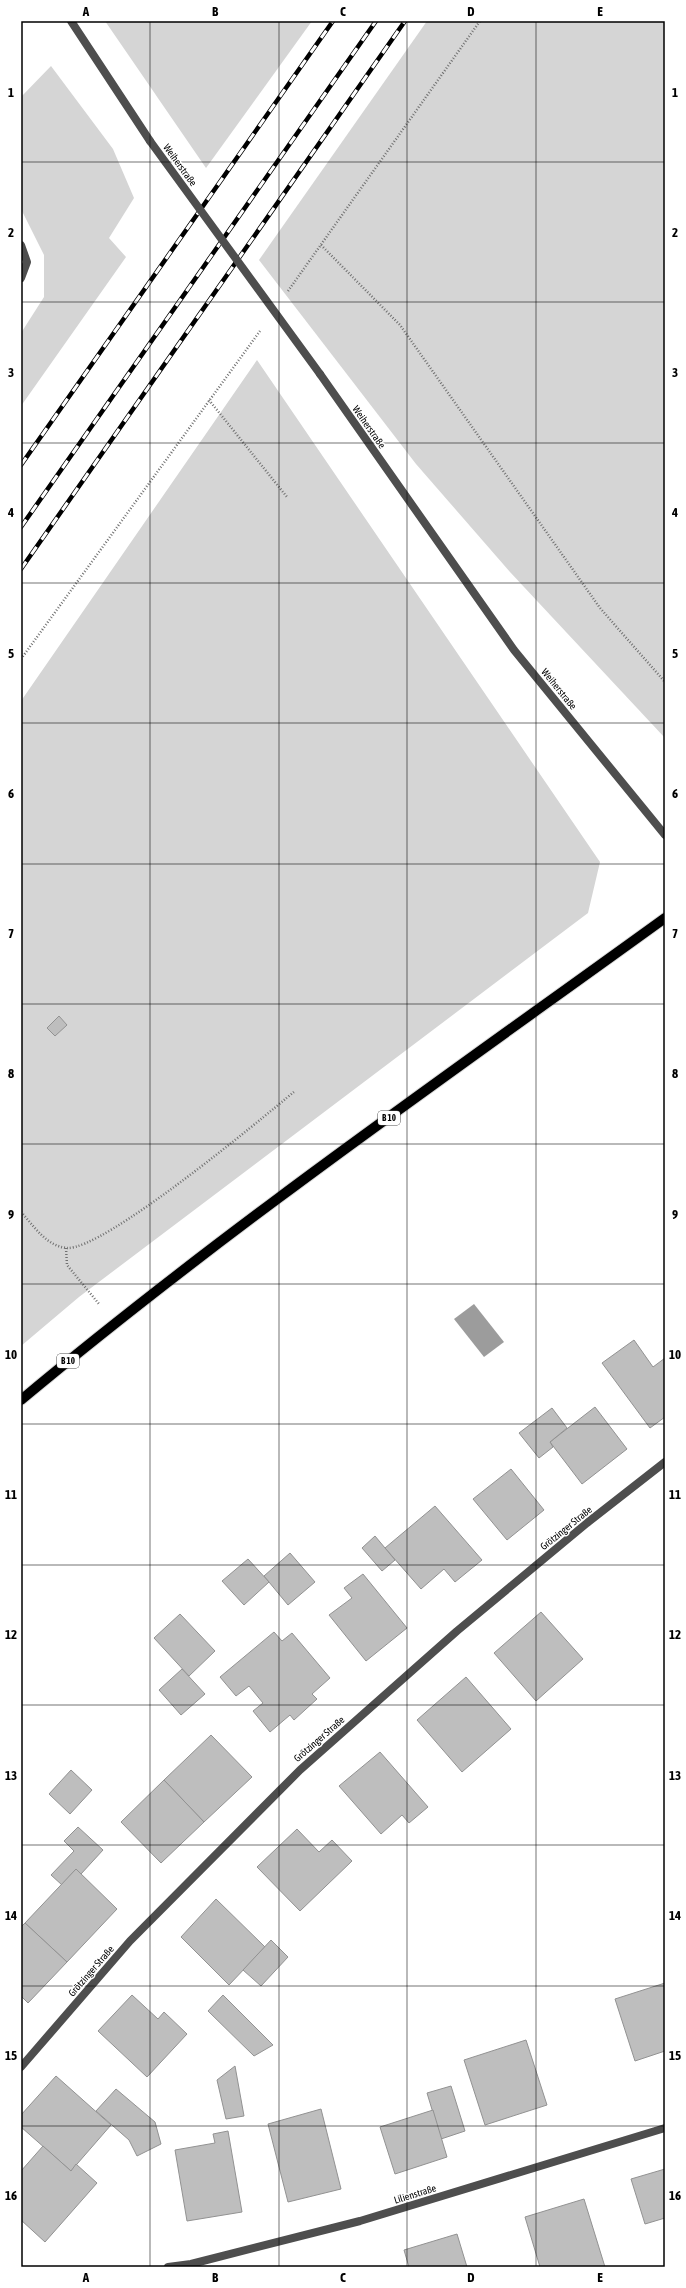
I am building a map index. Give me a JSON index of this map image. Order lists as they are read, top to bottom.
{
  "streets": {
    "main road": ["B 10"],
    "street": ["Weiherstraße", "Grötzinger Straße", "Lilienstraße"]
  },
  "grid": {
    "columns": [
      "A",
      "B",
      "C",
      "D",
      "E"
    ],
    "rows": [
      "1",
      "2",
      "3",
      "4",
      "5",
      "6",
      "7",
      "8",
      "9",
      "10",
      "11",
      "12",
      "13",
      "14",
      "15",
      "16"
    ]
  }
}
